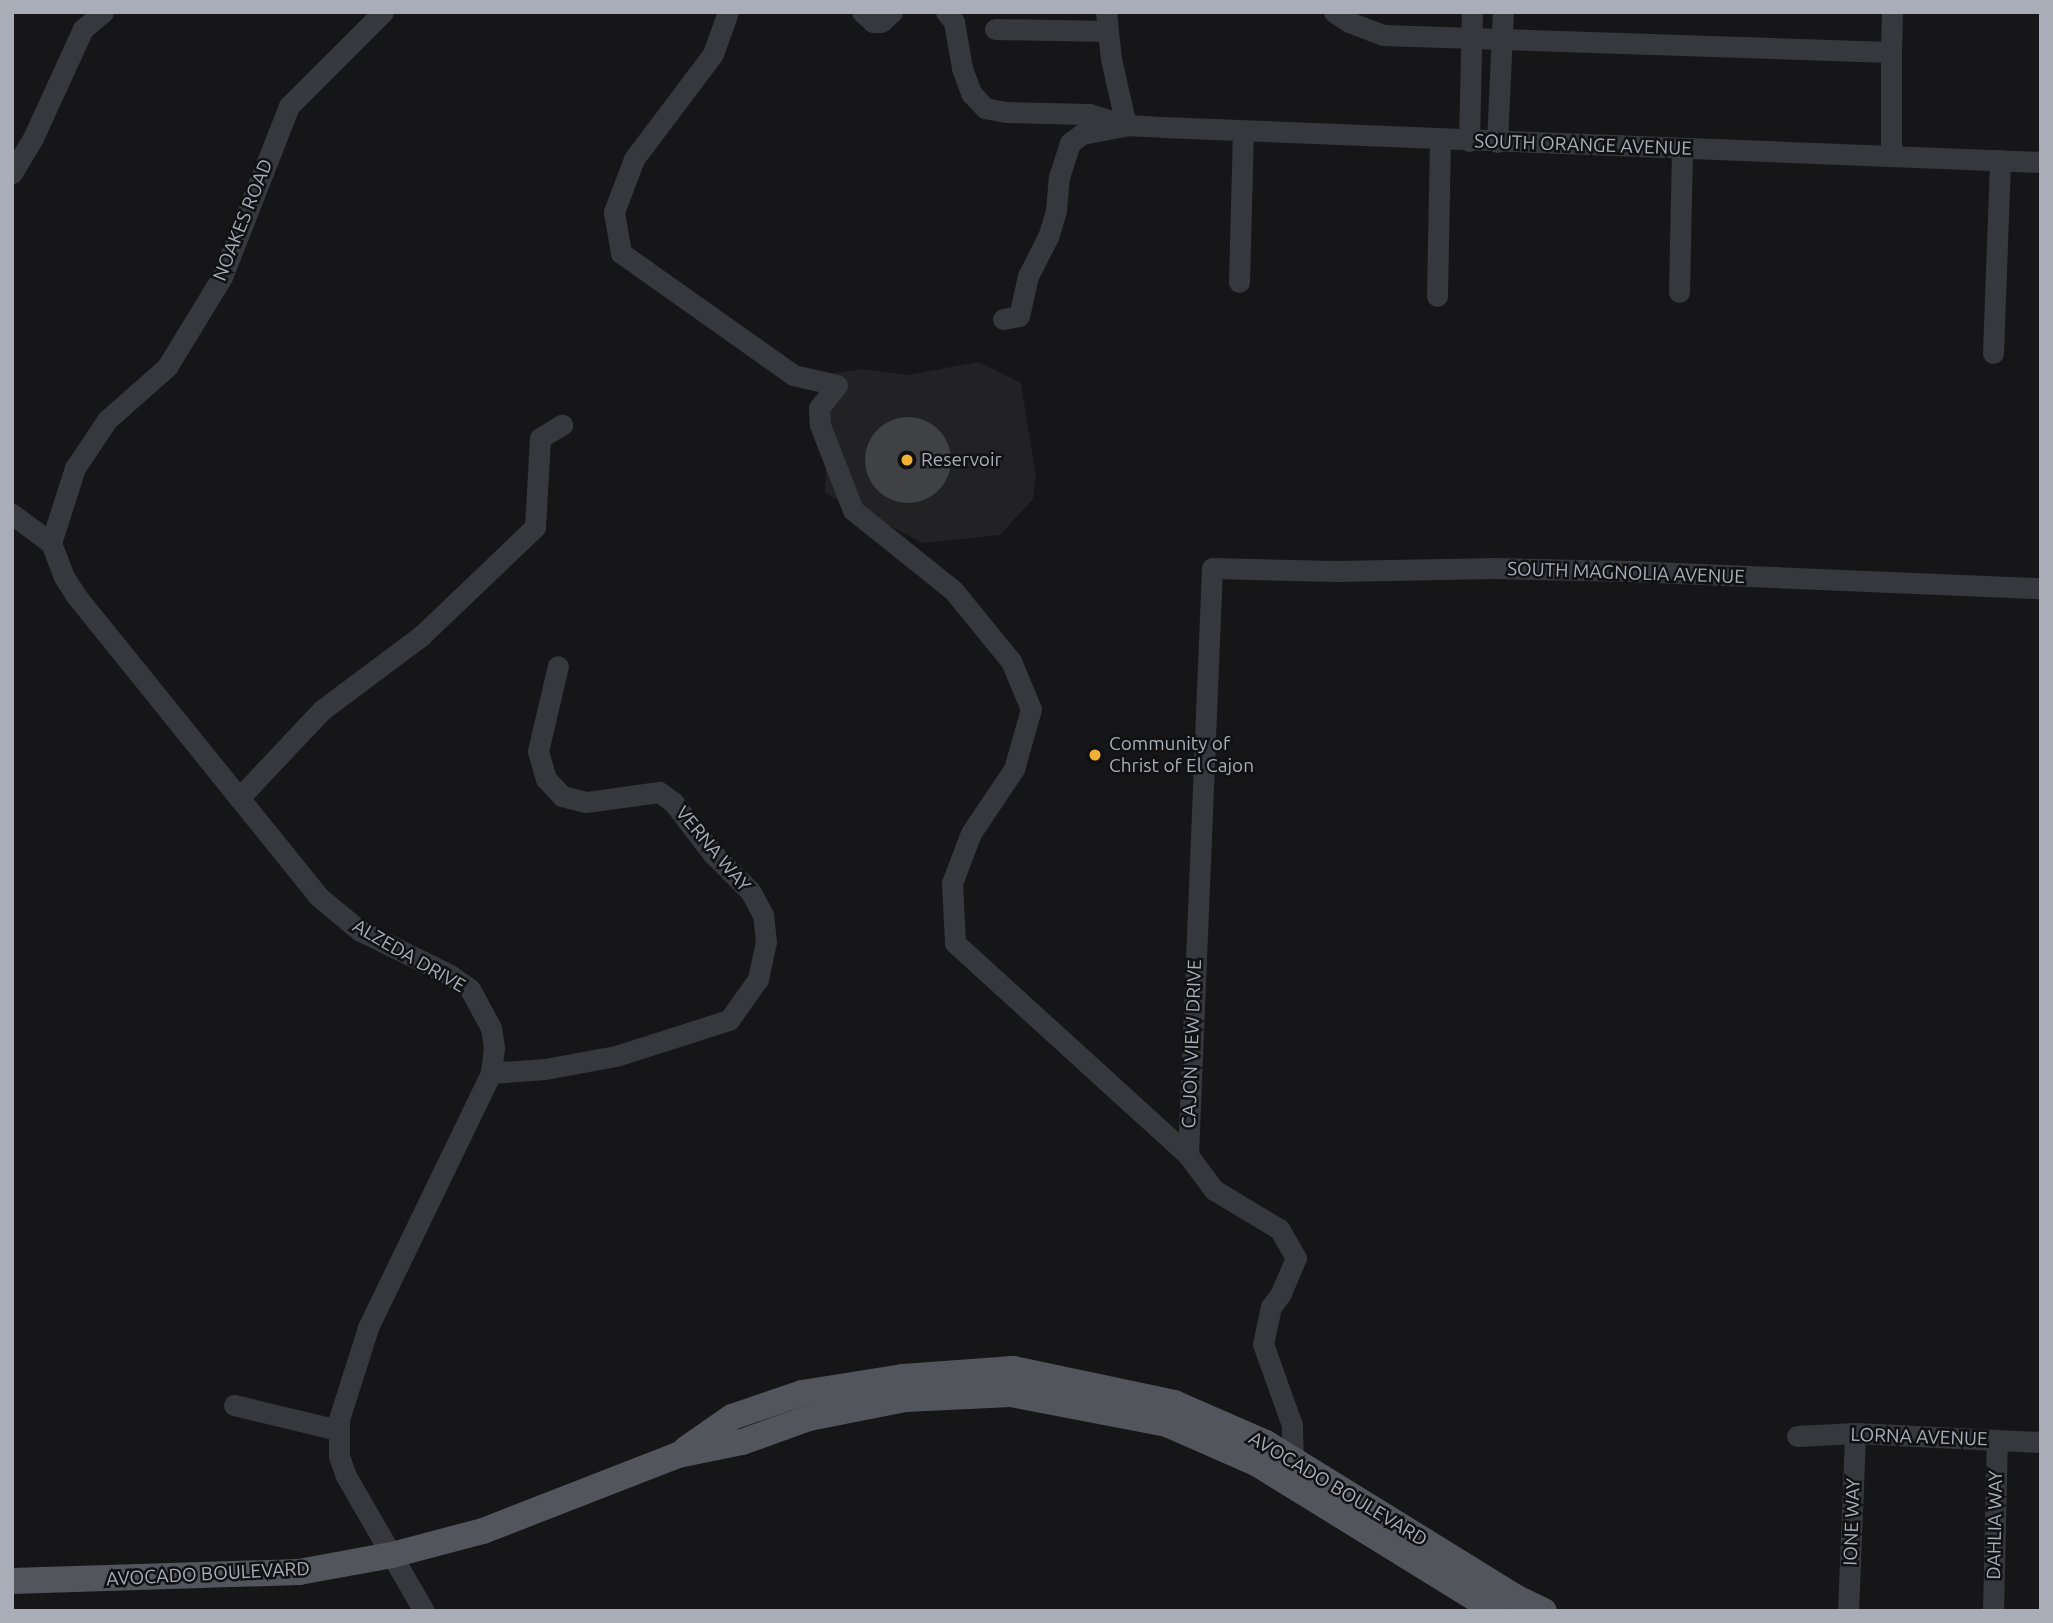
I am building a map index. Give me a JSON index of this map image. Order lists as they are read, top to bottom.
{
  "streets": {
    "main road": ["AVOCADO BOULEVARD"],
    "street": [
      "SOUTH ORANGE AVENUE",
      "NOAKES ROAD",
      "SOUTH MAGNOLIA AVENUE",
      "VERNA WAY",
      "ALZEDA DRIVE",
      "CAJON VIEW DRIVE",
      "LORNA AVENUE",
      "IONE WAY",
      "DAHLIA WAY"
    ]
  },
  "crossings": [
    ["NOAKES ROAD", "ALZEDA DRIVE"],
    ["SOUTH MAGNOLIA AVENUE", "CAJON VIEW DRIVE"],
    ["VERNA WAY", "ALZEDA DRIVE"],
    ["ALZEDA DRIVE", "AVOCADO BOULEVARD"],
    ["CAJON VIEW DRIVE", "AVOCADO BOULEVARD"],
    ["LORNA AVENUE", "IONE WAY"],
    ["LORNA AVENUE", "DAHLIA WAY"]
  ],
  "places": ["Reservoir", "Community of Christ of El Cajon"]
}
